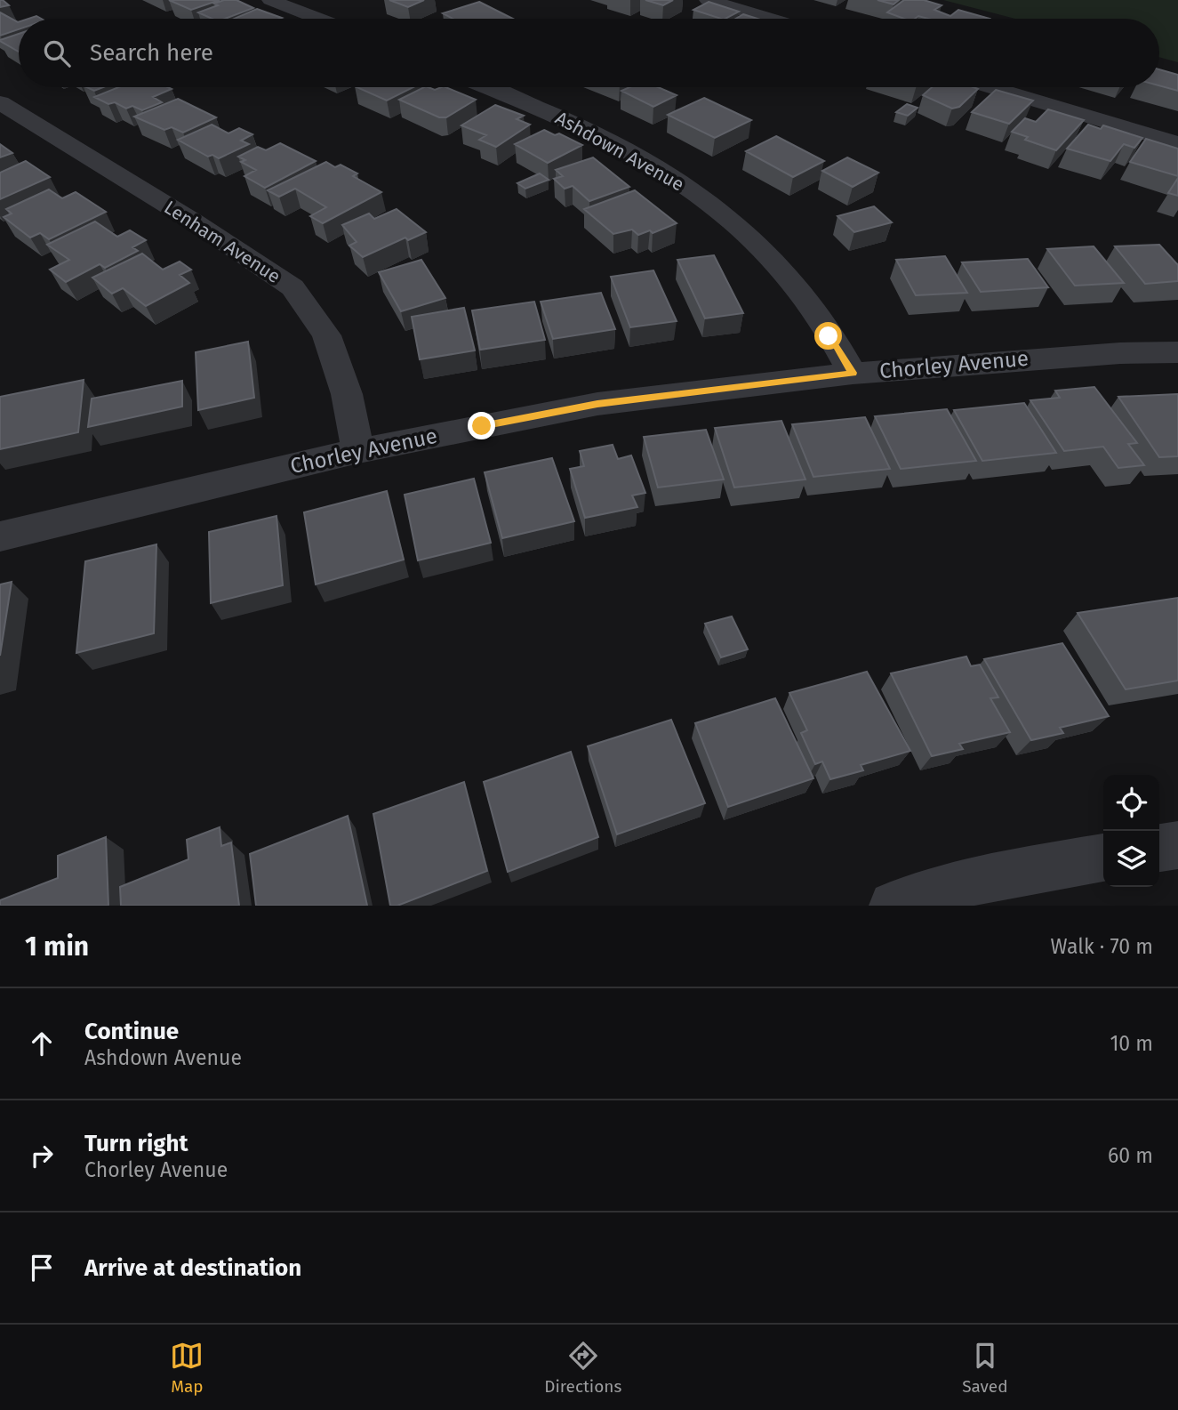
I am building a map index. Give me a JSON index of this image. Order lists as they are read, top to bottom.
{
  "streets": {
    "street": ["Ashdown Avenue", "Lenham Avenue", "Chorley Avenue"]
  },
  "crossings": [
    ["Ashdown Avenue", "Chorley Avenue"],
    ["Lenham Avenue", "Chorley Avenue"]
  ],
  "page": {
    "search": "Search here",
    "heading": ["1 min", "Walk · 70 m"],
    "list": [
      ["Continue", "Ashdown Avenue", "10 m"],
      ["Turn right", "Chorley Avenue", "60 m"],
      "Arrive at destination"
    ],
    "nav": ["Map", "Directions", "Saved"]
  }
}
